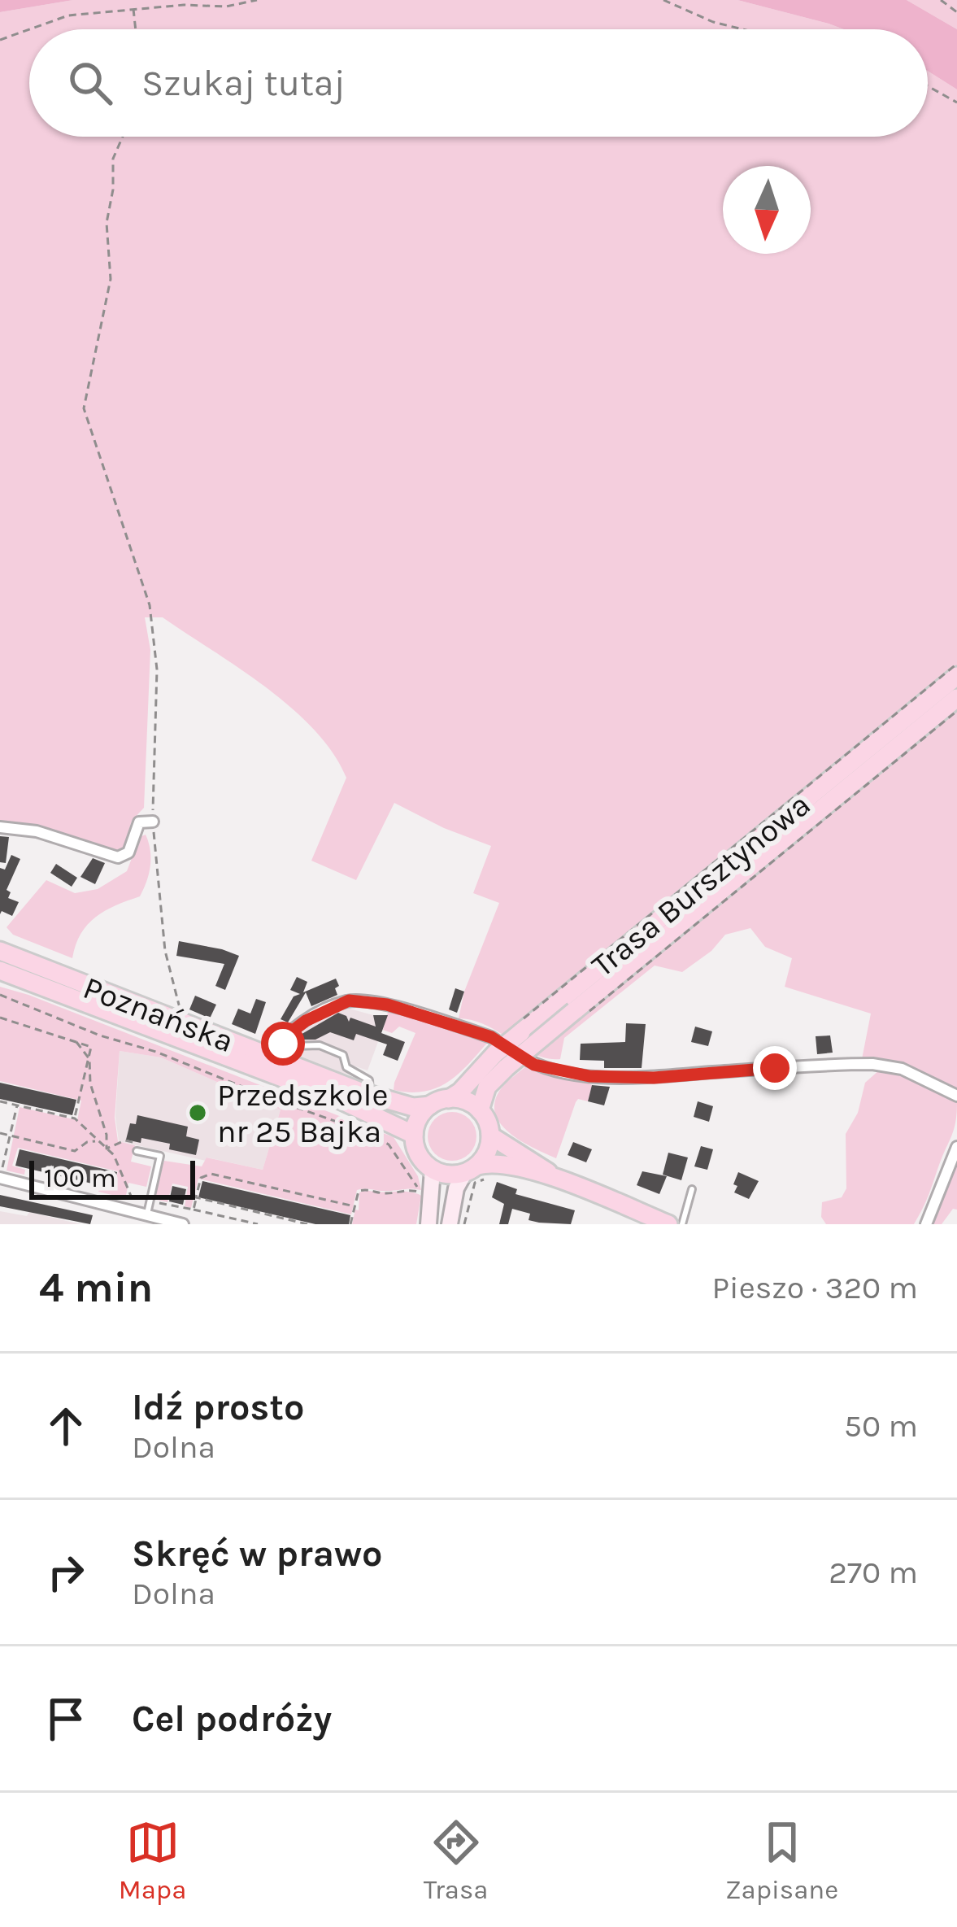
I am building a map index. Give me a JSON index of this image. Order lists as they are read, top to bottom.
{
  "streets": {
    "main road": ["Trasa Bursztynowa", "Poznańska"]
  },
  "crossings": [
    ["Trasa Bursztynowa", "Poznańska"]
  ],
  "places": ["Przedszkole nr 25 Bajka"],
  "scale_bar": "100 m",
  "north": "bottom",
  "page": {
    "search": "Szukaj tutaj",
    "scale": "100 m",
    "heading": ["4 min", "Pieszo · 320 m"],
    "list": [
      ["Idź prosto", "Dolna", "50 m"],
      ["Skręć w prawo", "Dolna", "270 m"],
      "Cel podróży"
    ],
    "nav": ["Mapa", "Trasa", "Zapisane"]
  }
}
